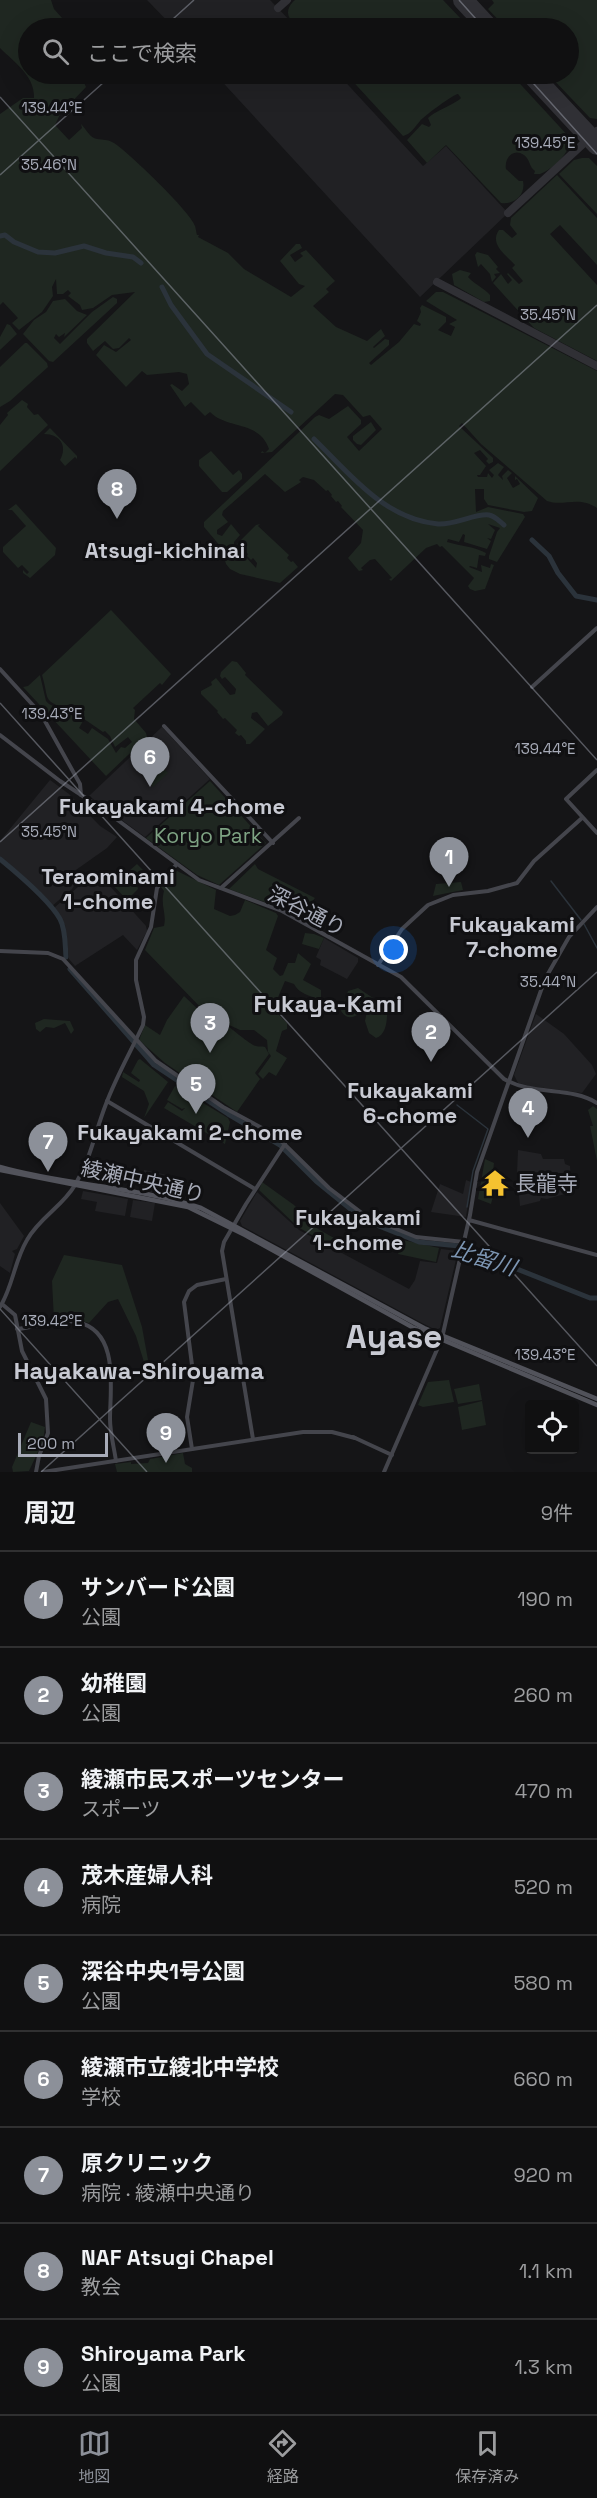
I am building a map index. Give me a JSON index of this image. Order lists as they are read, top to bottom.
{
  "streets": {
    "main road": ["綾瀬中央通り"],
    "street": ["深谷通り"]
  },
  "districts": [
    "Atsugi-kichinai",
    "Fukayakami 4-chome",
    "Teraominami 1-chome",
    "Fukayakami 7-chome",
    "Fukaya-Kami",
    "Fukayakami 6-chome",
    "Fukayakami 2-chome",
    "Fukayakami 1-chome",
    "Ayase",
    "Hayakawa-Shiroyama"
  ],
  "water": ["比留川"],
  "parks": ["Koryo Park"],
  "places": {
    "temple": ["長龍寺"]
  },
  "scale_bar": "200 m",
  "page": {
    "search": "ここで検索",
    "pins": [
      "8",
      "6",
      "1",
      "3",
      "2",
      "5",
      "4",
      "7",
      "9"
    ],
    "scale": "200 m",
    "heading": ["周辺", "9件"],
    "list": [
      {
        "mark": "1",
        "name": "サンバード公園",
        "note": "公園",
        "value": "190 m"
      },
      {
        "mark": "2",
        "name": "幼稚園",
        "note": "公園",
        "value": "260 m"
      },
      {
        "mark": "3",
        "name": "綾瀬市民スポーツセンター",
        "note": "スポーツ",
        "value": "470 m"
      },
      {
        "mark": "4",
        "name": "茂木産婦人科",
        "note": "病院",
        "value": "520 m"
      },
      {
        "mark": "5",
        "name": "深谷中央1号公園",
        "note": "公園",
        "value": "580 m"
      },
      {
        "mark": "6",
        "name": "綾瀬市立綾北中学校",
        "note": "学校",
        "value": "660 m"
      },
      {
        "mark": "7",
        "name": "原クリニック",
        "note": "病院 · 綾瀬中央通り",
        "value": "920 m"
      },
      {
        "mark": "8",
        "name": "NAF Atsugi Chapel",
        "note": "教会",
        "value": "1.1 km"
      },
      {
        "mark": "9",
        "name": "Shiroyama Park",
        "note": "公園",
        "value": "1.3 km"
      }
    ],
    "nav": ["地図", "経路", "保存済み"]
  },
  "coordinates": [
    "139.44°E",
    "139.45°E",
    "35.46°N",
    "35.45°N",
    "139.43°E",
    "35.44°N",
    "139.42°E"
  ]
}
